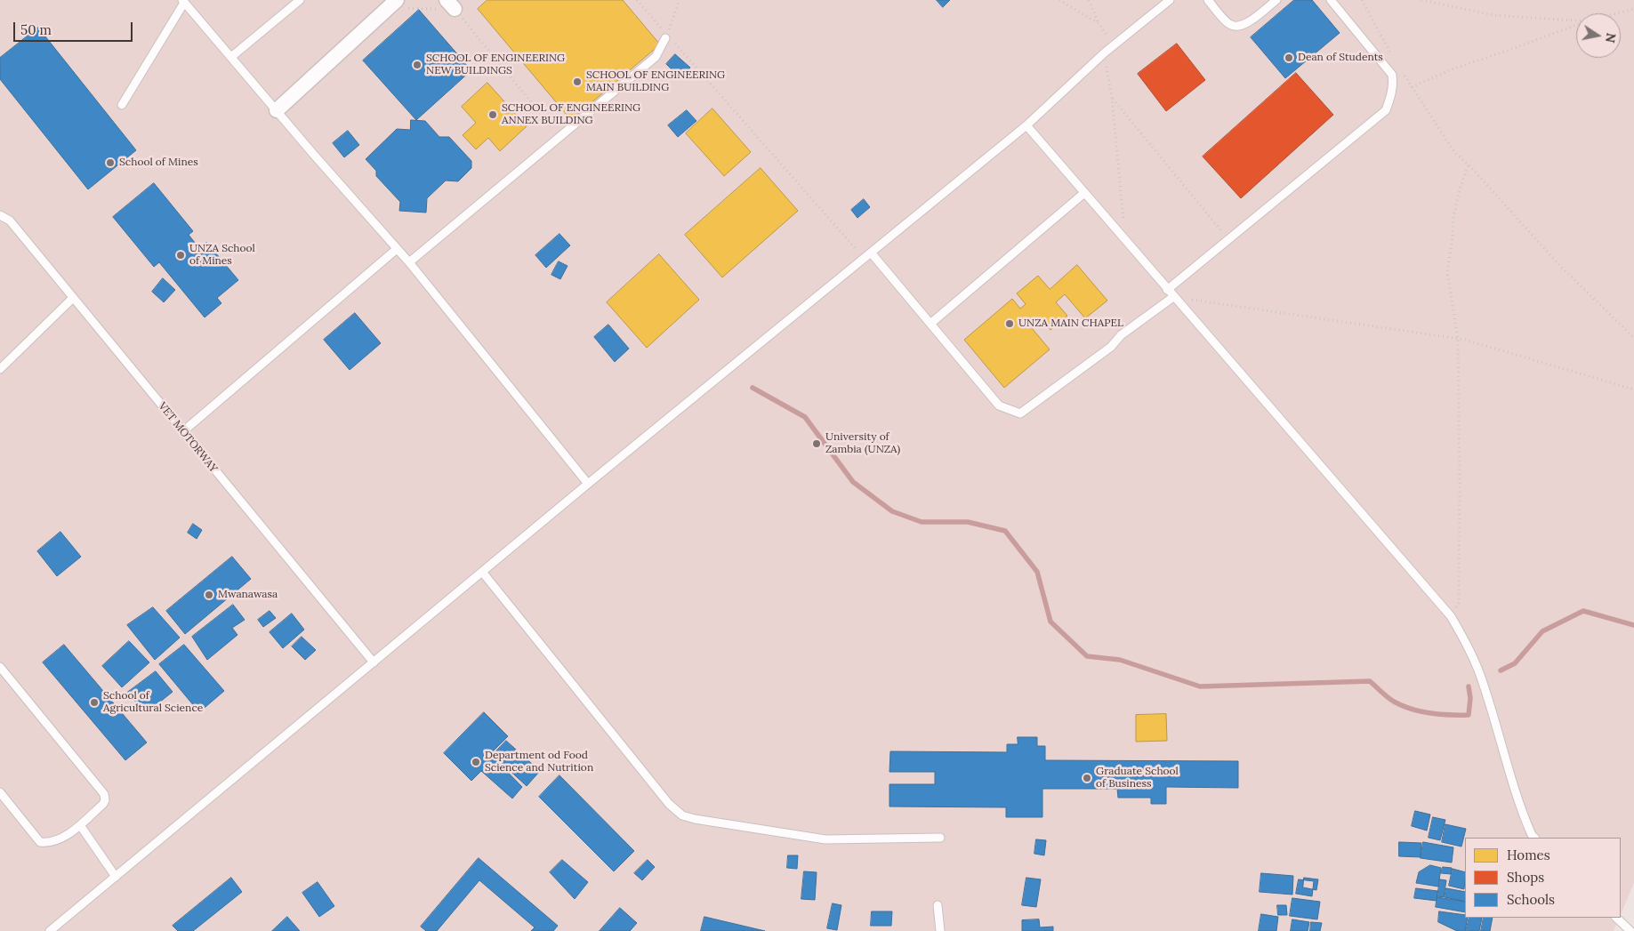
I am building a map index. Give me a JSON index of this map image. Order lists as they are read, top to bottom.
{
  "streets": {
    "lane": ["VET MOTORWAY"]
  },
  "places": [
    "Dean of Students",
    "SCHOOL OF ENGINEERING NEW BUILDINGS",
    "SCHOOL OF ENGINEERING MAIN BUILDING",
    "SCHOOL OF ENGINEERING ANNEX BUILDING",
    "School of Mines",
    "UNZA School of Mines",
    "UNZA MAIN CHAPEL",
    "University of Zambia (UNZA)",
    "Mwanawasa",
    "School of Agricultural Science",
    "Department od Food Science and Nutrition",
    "Graduate School of Business"
  ],
  "legend": ["Homes", "Shops", "Schools"],
  "scale_bar": "50 m",
  "north": "right"
}
